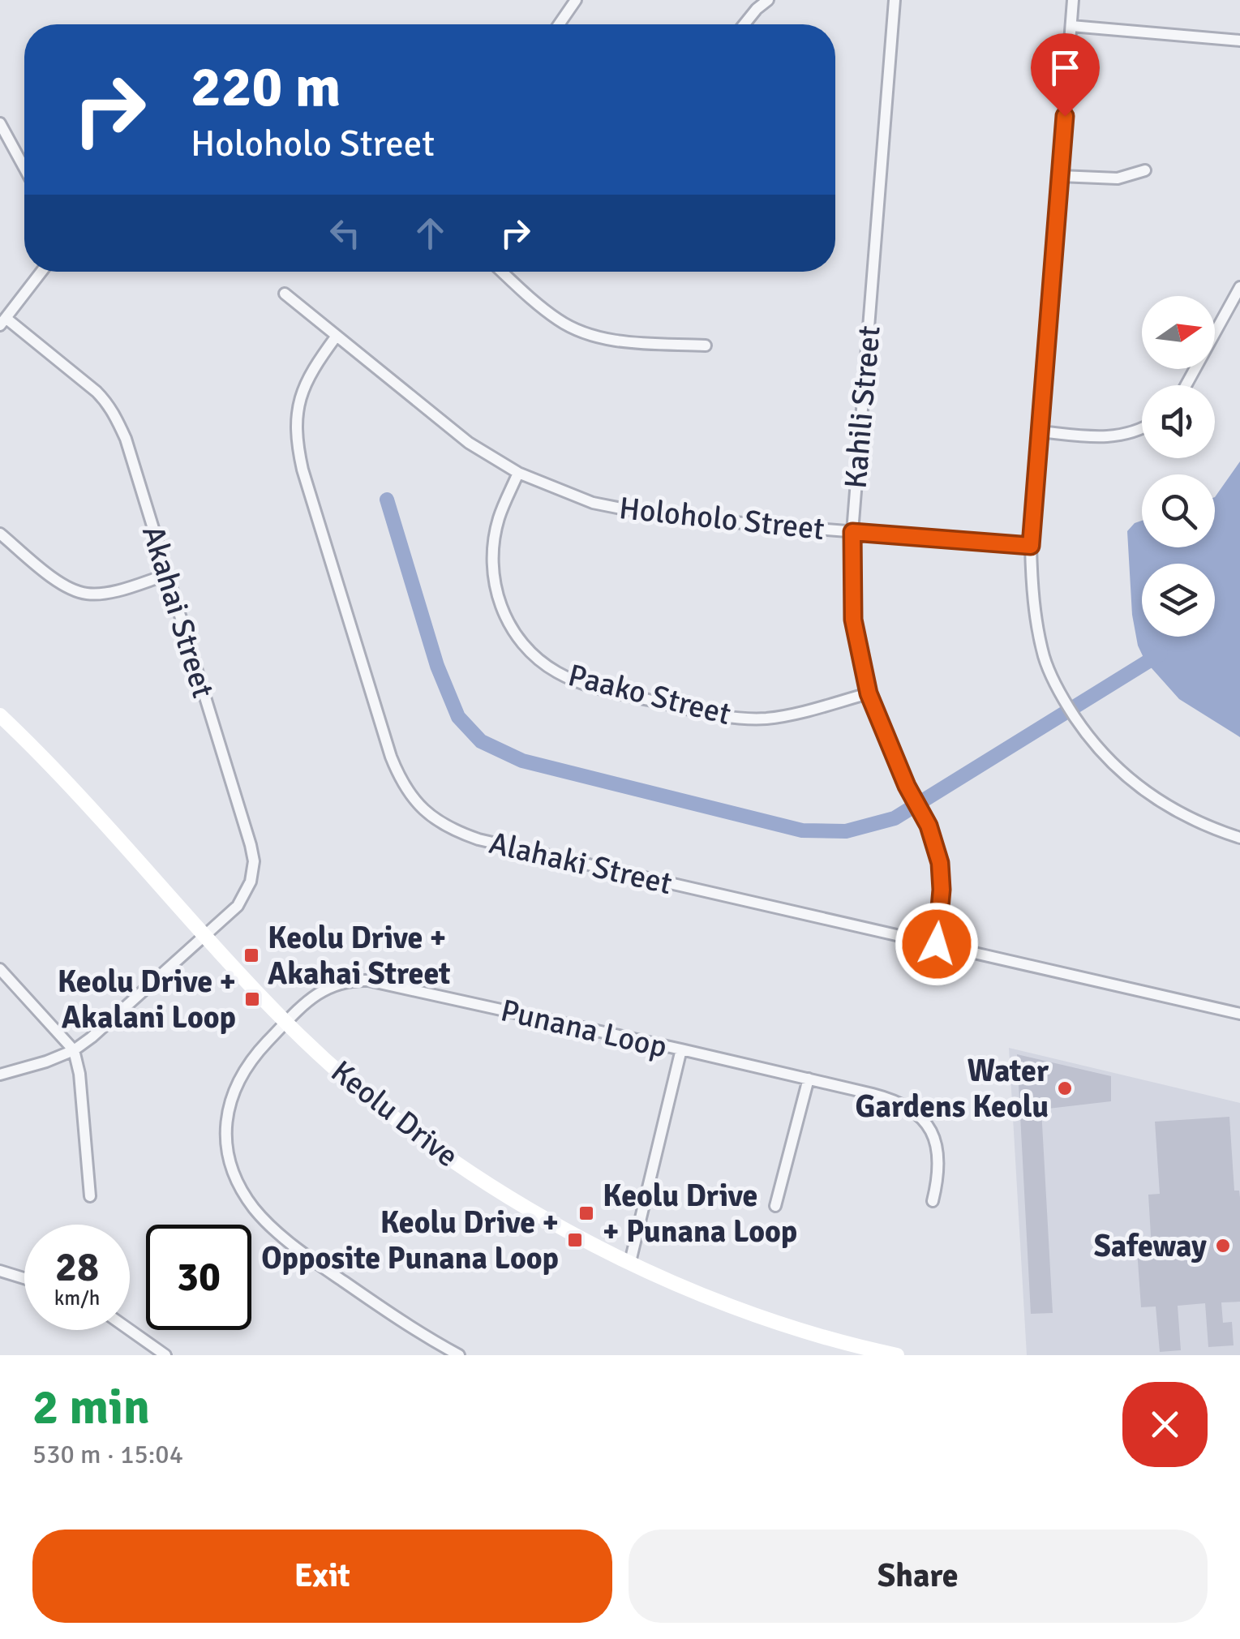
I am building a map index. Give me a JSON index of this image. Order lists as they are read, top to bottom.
{
  "streets": {
    "main road": ["Keolu Drive"],
    "street": [
      "Kahili Street",
      "Holoholo Street",
      "Akahai Street",
      "Paako Street",
      "Alahaki Street",
      "Punana Loop"
    ]
  },
  "crossings": [
    ["Kahili Street", "Holoholo Street"],
    ["Kahili Street", "Paako Street"],
    ["Kahili Street", "Alahaki Street"],
    ["Holoholo Street", "Paako Street"],
    ["Holoholo Street", "Alahaki Street"],
    ["Akahai Street", "Keolu Drive"],
    ["Punana Loop", "Keolu Drive"]
  ],
  "places": {
    "transit": [
      "Keolu Drive + Akahai Street",
      "Keolu Drive + Akalani Loop",
      "Keolu Drive + Punana Loop",
      "Keolu Drive + Opposite Punana Loop"
    ],
    "other": ["Water Gardens Keolu", "Safeway"]
  },
  "north": "right",
  "page": {
    "turn": ["220 m", "Holoholo Street"],
    "speed": "28 km/h",
    "limit": "30",
    "heading": ["2 min", "530 m · 15:04"],
    "buttons": ["Exit", "Share"]
  }
}
